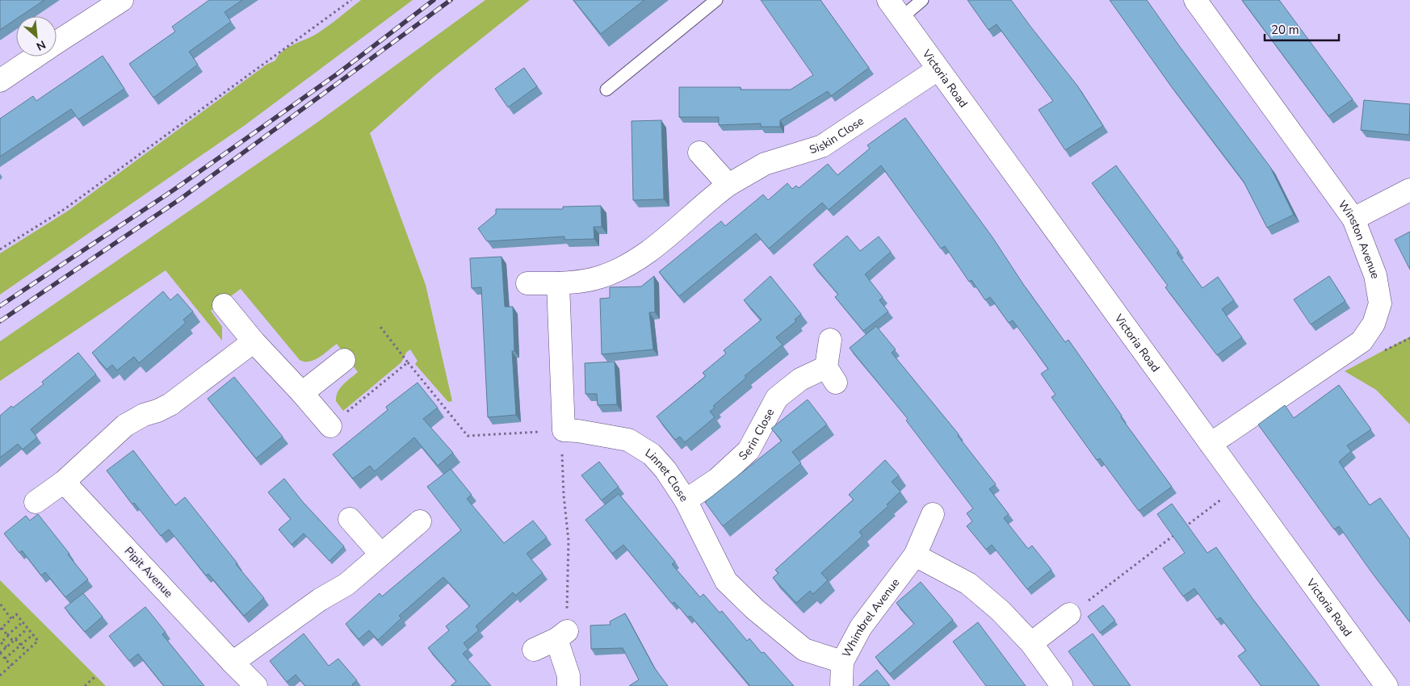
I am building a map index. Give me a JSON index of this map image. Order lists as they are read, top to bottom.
{
  "streets": {
    "street": [
      "Victoria Road",
      "Siskin Close",
      "Winston Avenue",
      "Serin Close",
      "Linnet Close",
      "Pipit Avenue",
      "Whimbrel Avenue"
    ]
  },
  "crossings": [
    ["Victoria Road", "Siskin Close"],
    ["Victoria Road", "Winston Avenue"],
    ["Serin Close", "Linnet Close"],
    ["Linnet Close", "Whimbrel Avenue"]
  ],
  "scale_bar": "20 m",
  "north": "bottom right"
}
